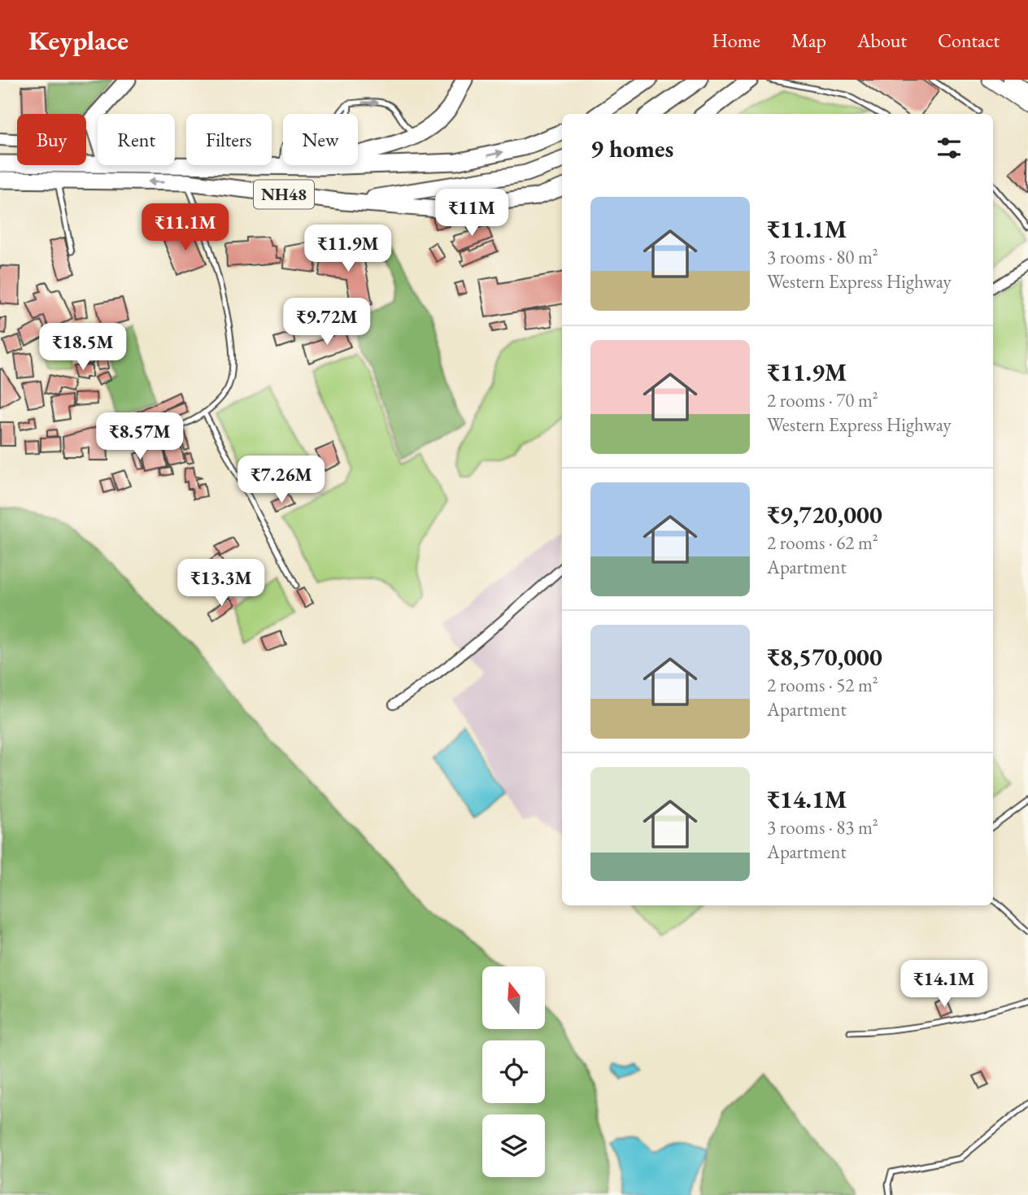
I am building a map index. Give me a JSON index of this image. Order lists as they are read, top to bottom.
{
  "streets": {
    "highway": ["NH48"]
  },
  "north": "top",
  "page": {
    "header": "Keyplace",
    "nav": [
      "Home",
      "Map",
      "About",
      "Contact"
    ],
    "chip": [
      "Buy",
      "Rent",
      "Filters",
      "New"
    ],
    "heading": "9 homes",
    "list": [
      {
        "name": "₹11.1M",
        "note": "3 rooms · 80 m² · Western Express Highway"
      },
      {
        "name": "₹11.9M",
        "note": "2 rooms · 70 m² · Western Express Highway"
      },
      {
        "name": "₹9,720,000",
        "note": "2 rooms · 62 m² · Apartment"
      },
      {
        "name": "₹8,570,000",
        "note": "2 rooms · 52 m² · Apartment"
      },
      {
        "name": "₹14.1M",
        "note": "3 rooms · 83 m² · Apartment"
      }
    ],
    "price": [
      "₹11M",
      "₹11.1M",
      "₹11.9M",
      "₹9.72M",
      "₹18.5M",
      "₹8.57M",
      "₹7.26M",
      "₹13.3M",
      "₹14.1M"
    ]
  }
}
